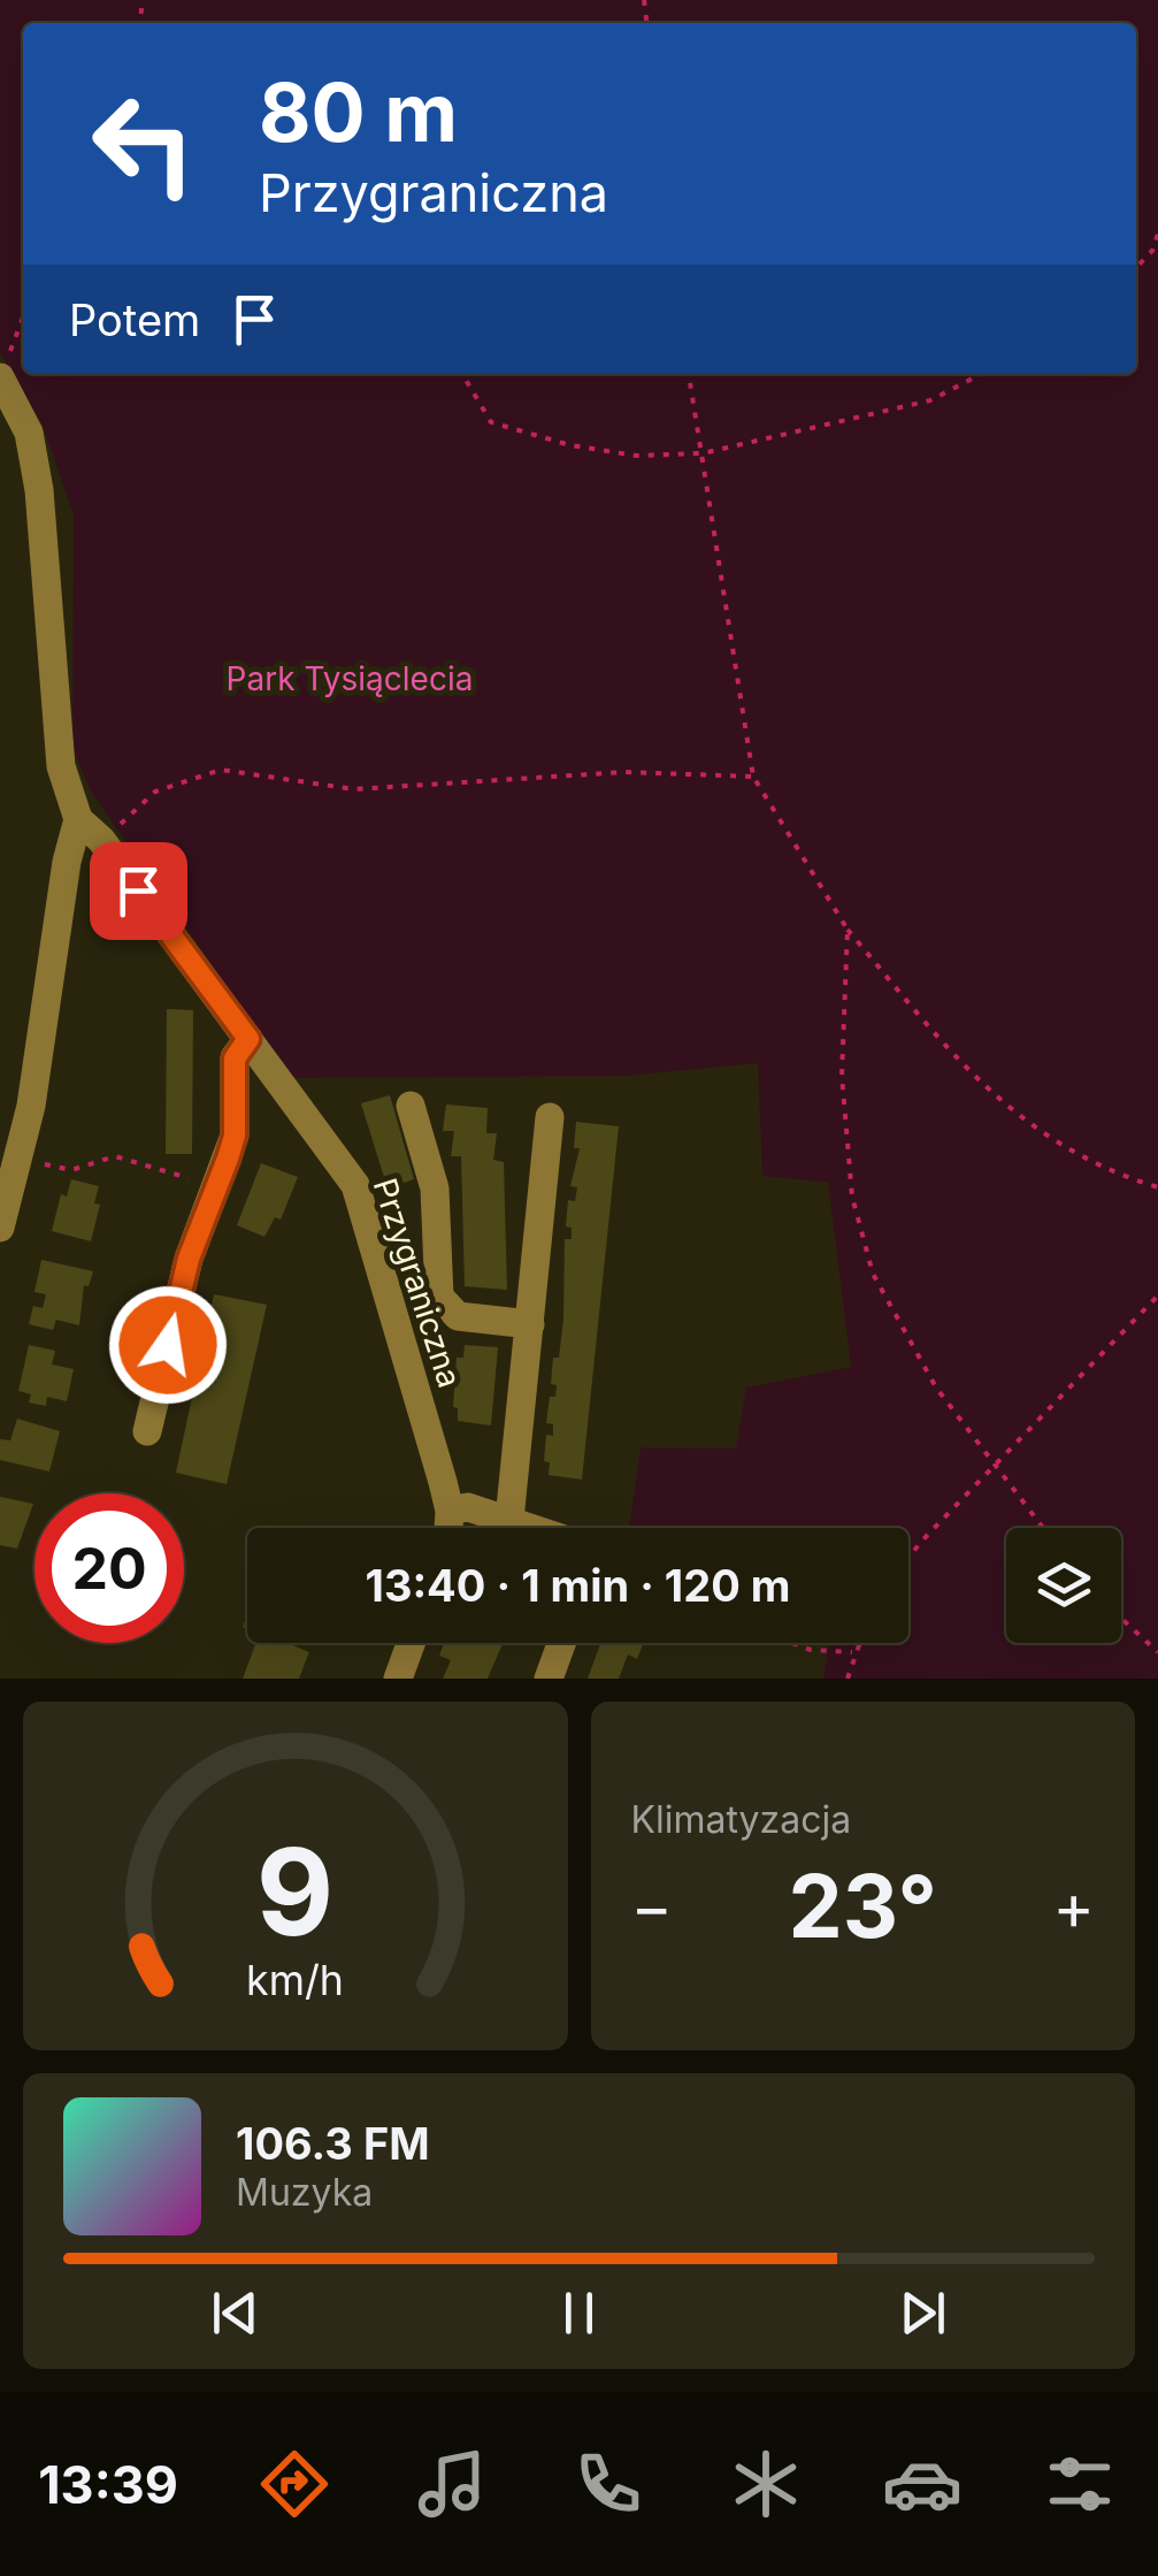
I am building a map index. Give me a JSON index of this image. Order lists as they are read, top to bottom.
{
  "streets": {
    "street": ["Przygraniczna"]
  },
  "parks": ["Park Tysiąclecia"],
  "page": {
    "turn": ["80 m", "Przygraniczna"],
    "then": "Potem",
    "limit": "20",
    "trip": "13:40 · 1 min · 120 m",
    "tile": "Klimatyzacja",
    "heat": ["−", "23°", "+"],
    "song": ["106.3 FM", "Muzyka"],
    "tabs": "13:39",
    "gauge": ["9", "km/h"]
  }
}
